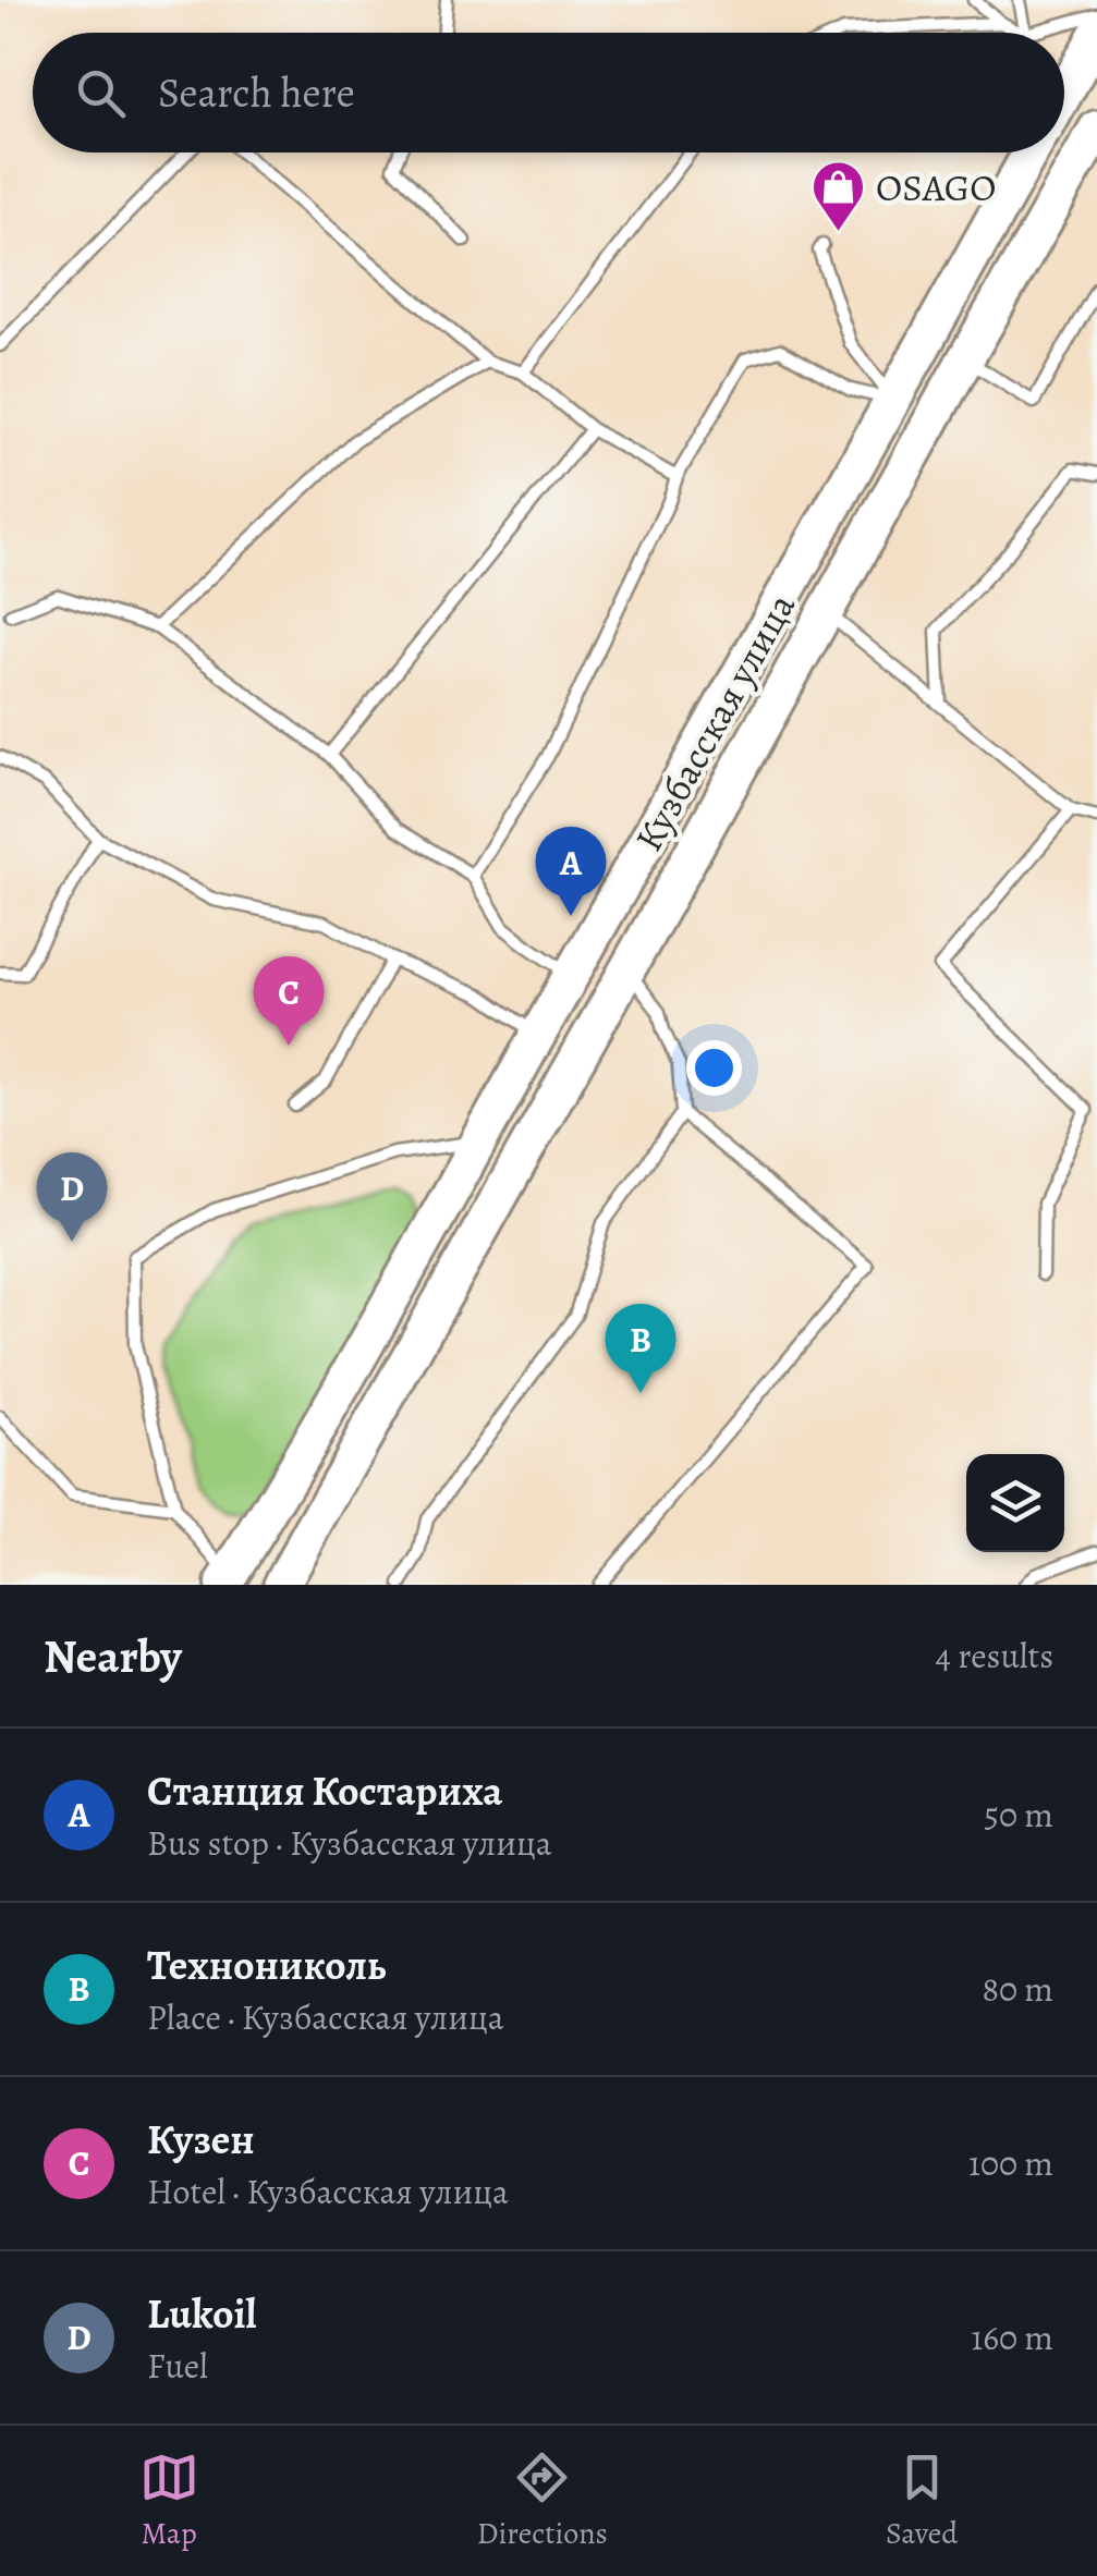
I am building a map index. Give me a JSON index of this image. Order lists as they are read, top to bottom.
{
  "streets": {
    "main road": ["Кузбасская улица"]
  },
  "places": {
    "shop": ["OSAGO"]
  },
  "page": {
    "search": "Search here",
    "pins": [
      "A",
      "C",
      "D",
      "B"
    ],
    "heading": ["Nearby", "4 results"],
    "list": [
      {
        "mark": "A",
        "name": "Станция Костариха",
        "note": "Bus stop · Кузбасская улица",
        "value": "50 m"
      },
      {
        "mark": "B",
        "name": "Технониколь",
        "note": "Place · Кузбасская улица",
        "value": "80 m"
      },
      {
        "mark": "C",
        "name": "Кузен",
        "note": "Hotel · Кузбасская улица",
        "value": "100 m"
      },
      {
        "mark": "D",
        "name": "Lukoil",
        "note": "Fuel",
        "value": "160 m"
      }
    ],
    "nav": ["Map", "Directions", "Saved"]
  }
}
